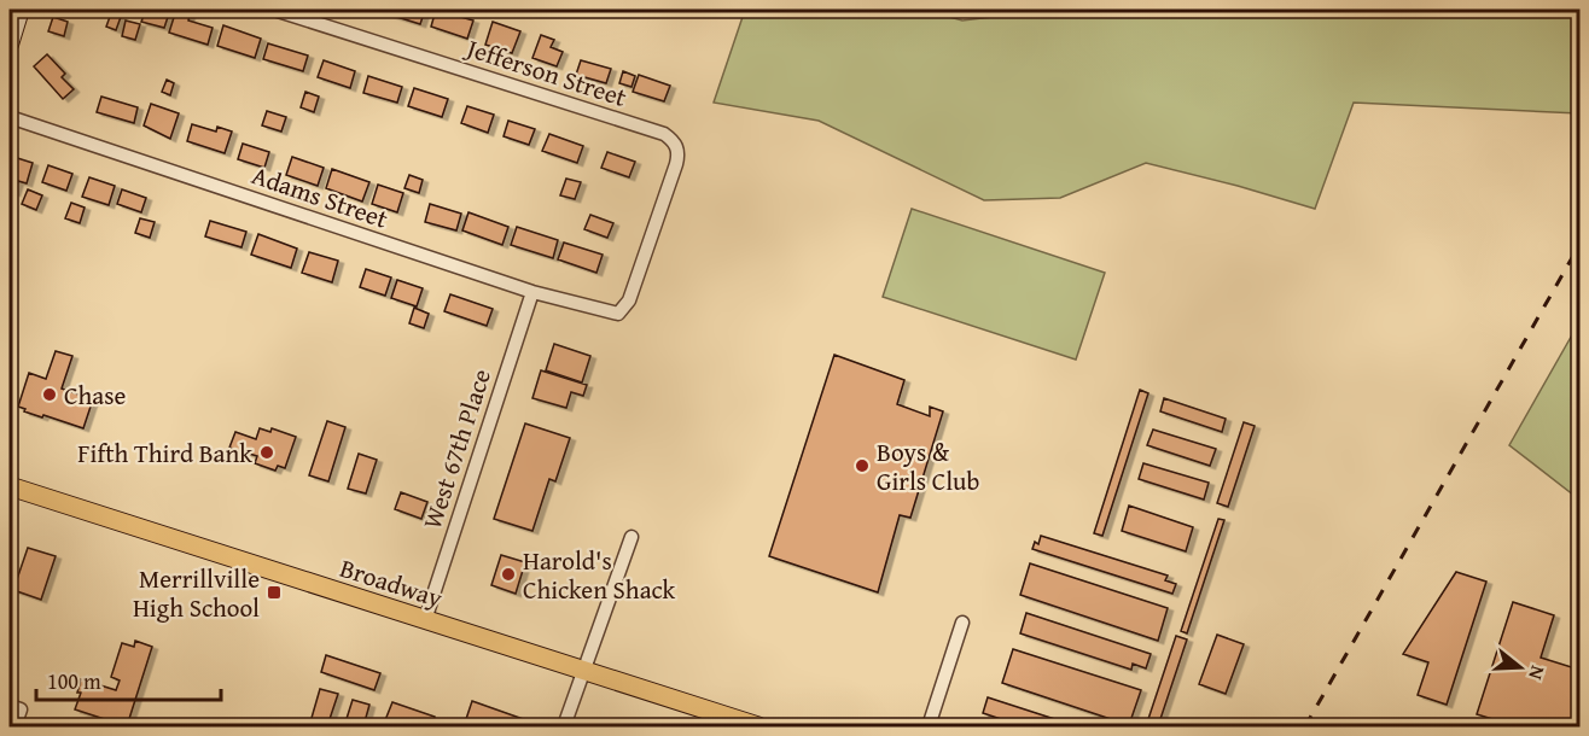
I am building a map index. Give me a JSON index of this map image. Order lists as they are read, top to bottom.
{
  "streets": {
    "main road": ["Broadway"],
    "street": ["Jefferson Street", "Adams Street", "West 67th Place"]
  },
  "crossings": [
    ["Jefferson Street", "Adams Street"],
    ["Adams Street", "West 67th Place"],
    ["West 67th Place", "Broadway"]
  ],
  "places": {
    "other": [
      "Chase",
      "Fifth Third Bank",
      "Boys & Girls Club",
      "Harold's Chicken Shack"
    ],
    "transit": ["Merrillville High School"]
  },
  "scale_bar": "100 m",
  "north": "right"
}
